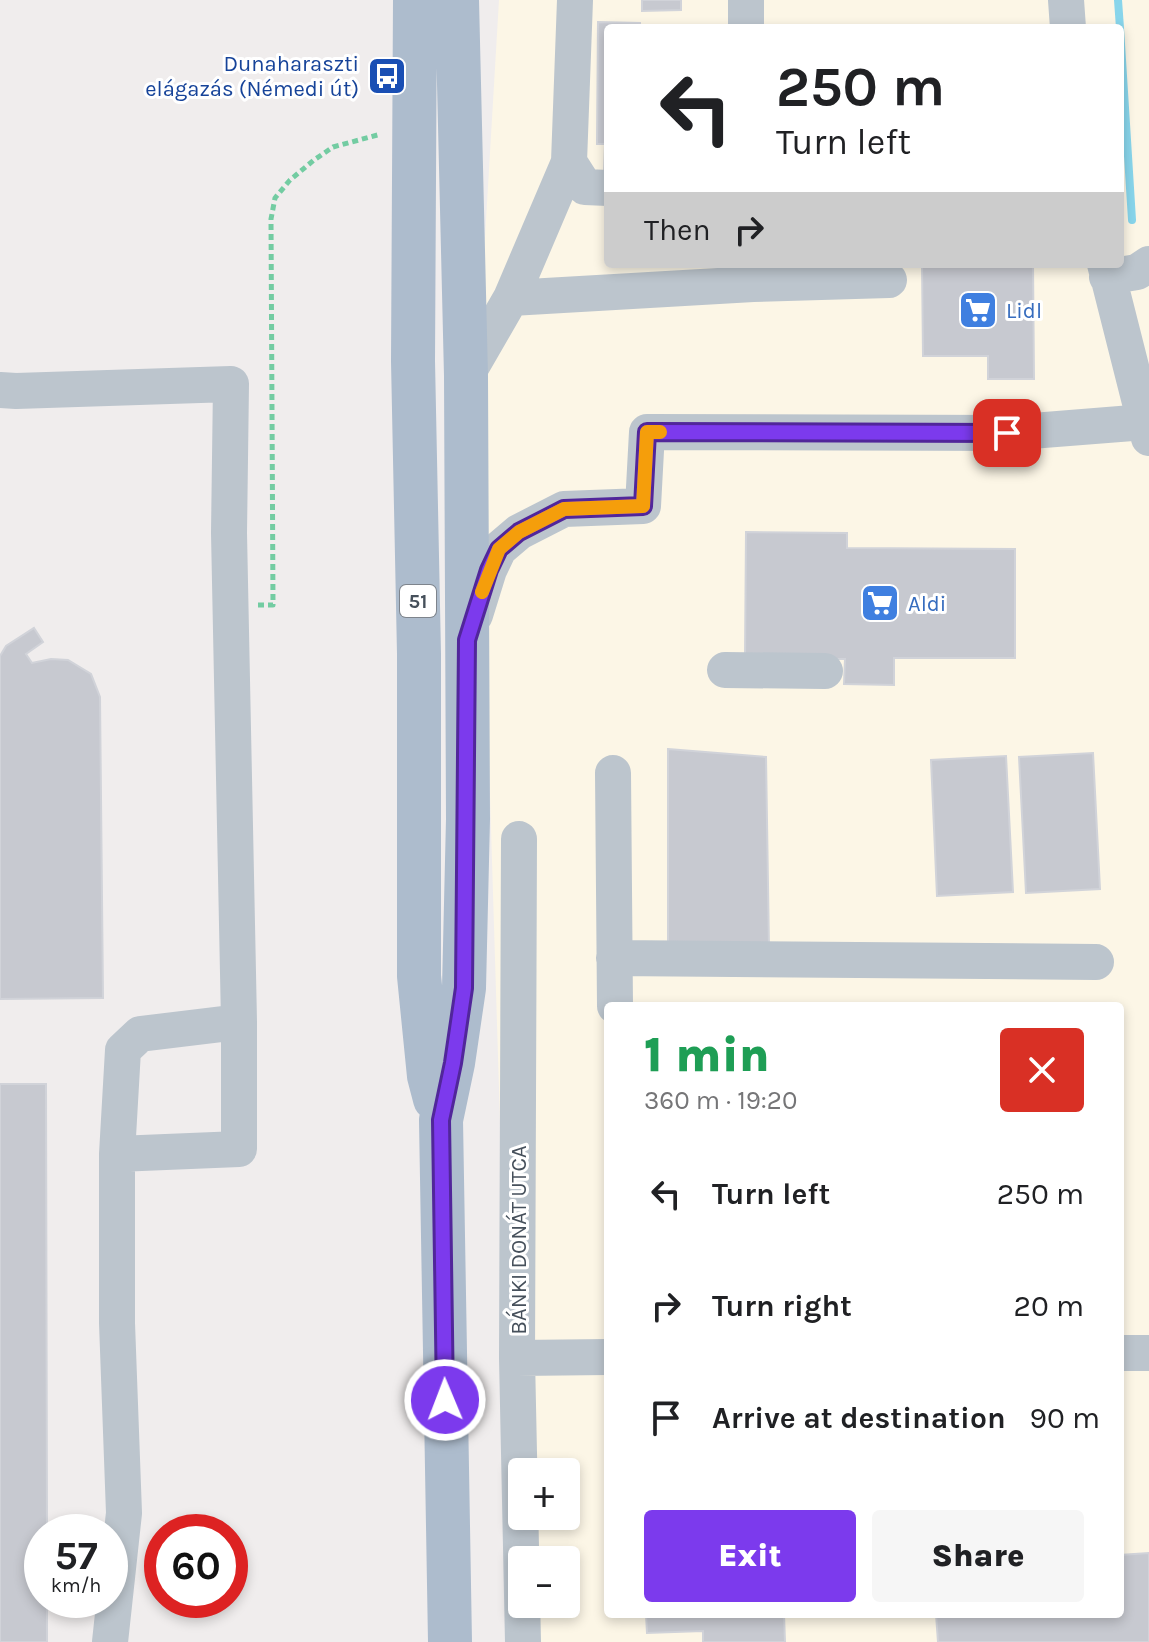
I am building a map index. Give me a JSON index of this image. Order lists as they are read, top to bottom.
{
  "streets": {
    "main road": ["51"],
    "street": ["BÁNKI DONÁT UTCA"]
  },
  "places": {
    "bus stop": ["Dunaharaszti elágazás (Némedi út)"],
    "supermarket": ["Lidl", "Aldi"]
  },
  "page": {
    "turn": ["250 m", "Turn left"],
    "then": "Then",
    "heading": ["1 min", "360 m · 19:20"],
    "list": [
      {
        "name": "Turn left",
        "value": "250 m"
      },
      {
        "name": "Turn right",
        "value": "20 m"
      },
      {
        "name": "Arrive at destination",
        "value": "90 m"
      }
    ],
    "map_buttons": ["+", "−"],
    "buttons": ["Exit", "Share"],
    "speed": "57 km/h",
    "limit": "60"
  }
}
